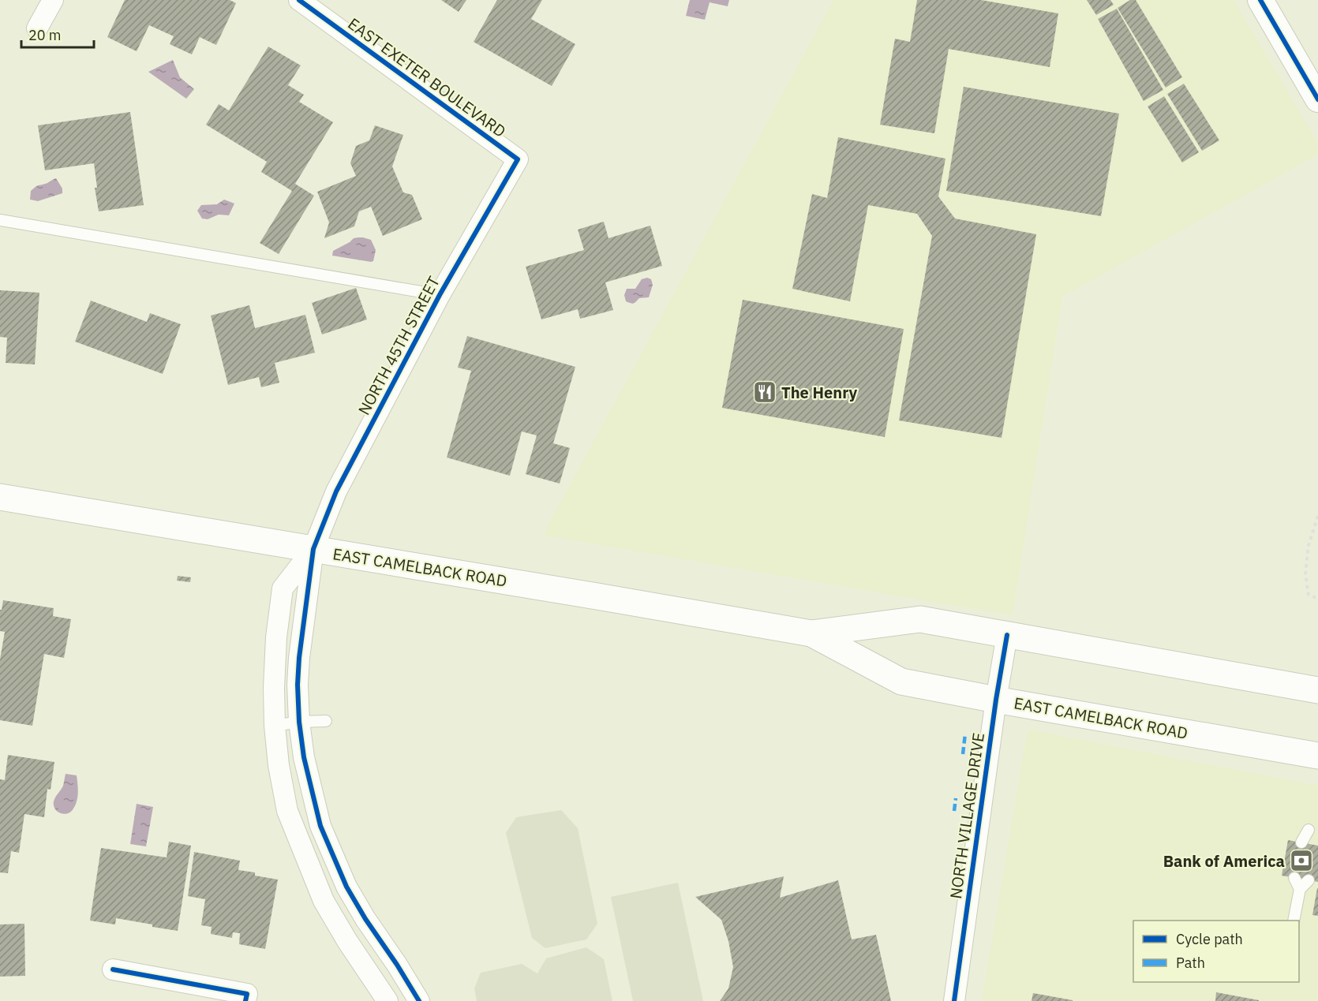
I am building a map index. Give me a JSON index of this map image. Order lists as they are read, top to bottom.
{
  "streets": {
    "main road": ["EAST CAMELBACK ROAD"],
    "street": ["EAST EXETER BOULEVARD", "NORTH 45TH STREET", "NORTH VILLAGE DRIVE"]
  },
  "crossings": [
    ["EAST EXETER BOULEVARD", "NORTH 45TH STREET"],
    ["NORTH 45TH STREET", "EAST CAMELBACK ROAD"],
    ["EAST CAMELBACK ROAD", "NORTH VILLAGE DRIVE"]
  ],
  "places": {
    "restaurant": ["The Henry"],
    "bank": ["Bank of America"]
  },
  "legend": ["Cycle path", "Path"],
  "scale_bar": "20 m"
}
